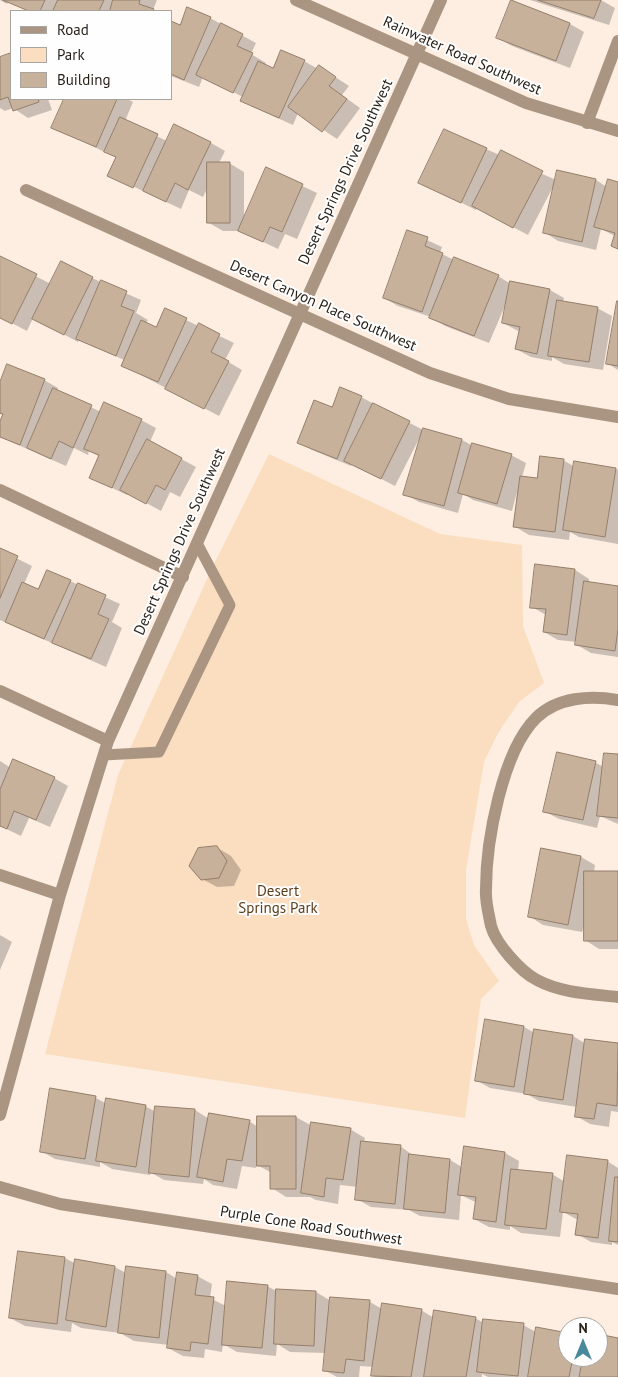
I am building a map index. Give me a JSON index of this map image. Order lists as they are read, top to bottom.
{
  "streets": {
    "street": [
      "Rainwater Road Southwest",
      "Desert Springs Drive Southwest",
      "Desert Canyon Place Southwest",
      "Purple Cone Road Southwest"
    ]
  },
  "crossings": [
    ["Rainwater Road Southwest", "Desert Springs Drive Southwest"],
    ["Desert Springs Drive Southwest", "Desert Canyon Place Southwest"]
  ],
  "parks": ["Desert Springs Park"],
  "legend": ["Road", "Park", "Building"],
  "north": "top"
}
